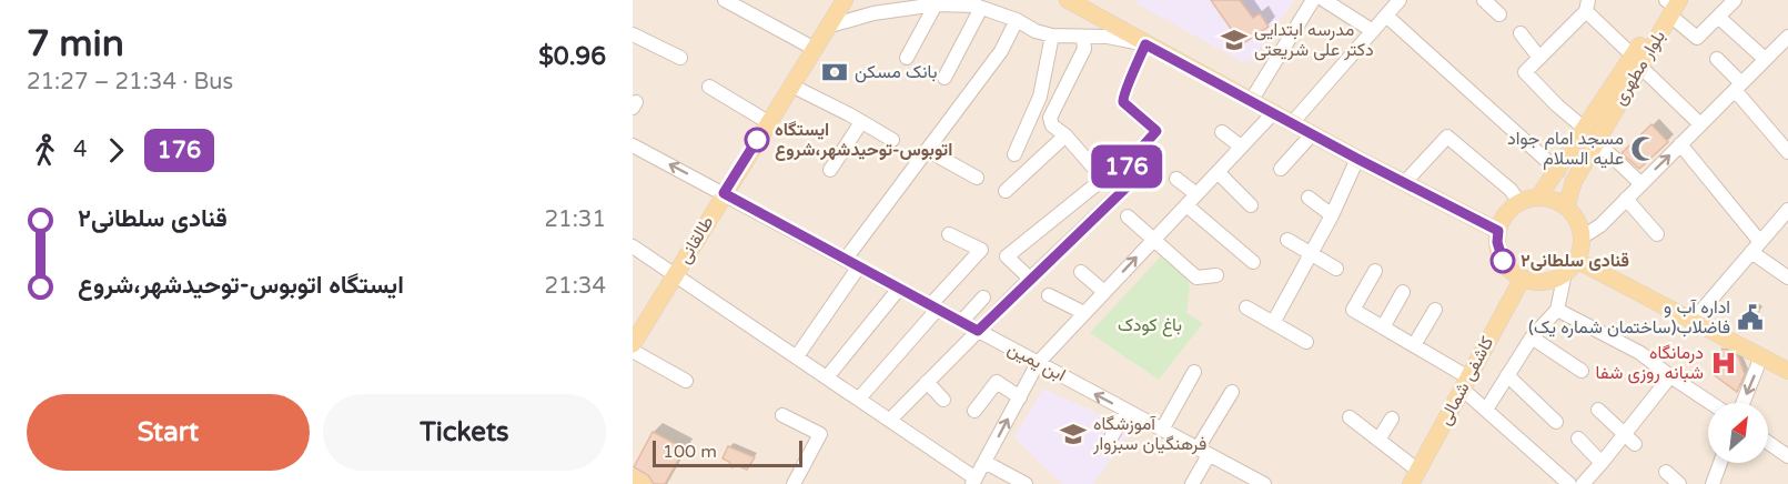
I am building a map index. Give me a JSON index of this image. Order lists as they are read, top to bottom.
{
  "streets": {
    "main road": ["بلوار مطهری", "طالقانی", "کاشفی شمالی"],
    "street": ["ابن یمین"]
  },
  "crossings": [
    ["بلوار مطهری", "کاشفی شمالی"],
    ["طالقانی", "ابن یمین"]
  ],
  "parks": ["باغ کودک"],
  "places": {
    "school or university": ["مدرسه ابتدایی دکتر علی شریعتی", "آموزشگاه فرهنگیان سبزوار"],
    "bank": ["بانک مسکن"],
    "other": ["ایستگاه اتوبوس-توحیدشهر،شروع", "قنادی سلطانی۲"],
    "mosque": ["مسجد امام جواد علیه السلام"],
    "public building": ["اداره آب و فاضلاب(ساختمان شماره یک)"],
    "hospital": ["درمانگاه شبانه روزی شفا"]
  },
  "lines": ["bus line 176"],
  "scale_bar": "100 m",
  "north": "top right",
  "page": {
    "heading": ["7 min", "21:27 – 21:34 · Bus", "$0.96"],
    "on_map": "176",
    "legs": ["4", "176"],
    "list": [
      {
        "name": "قنادی سلطانی۲",
        "value": "21:31"
      },
      {
        "name": "ایستگاه اتوبوس-توحیدشهر،شروع",
        "value": "21:34"
      }
    ],
    "buttons": ["Start", "Tickets"],
    "scale": "100 m"
  }
}
